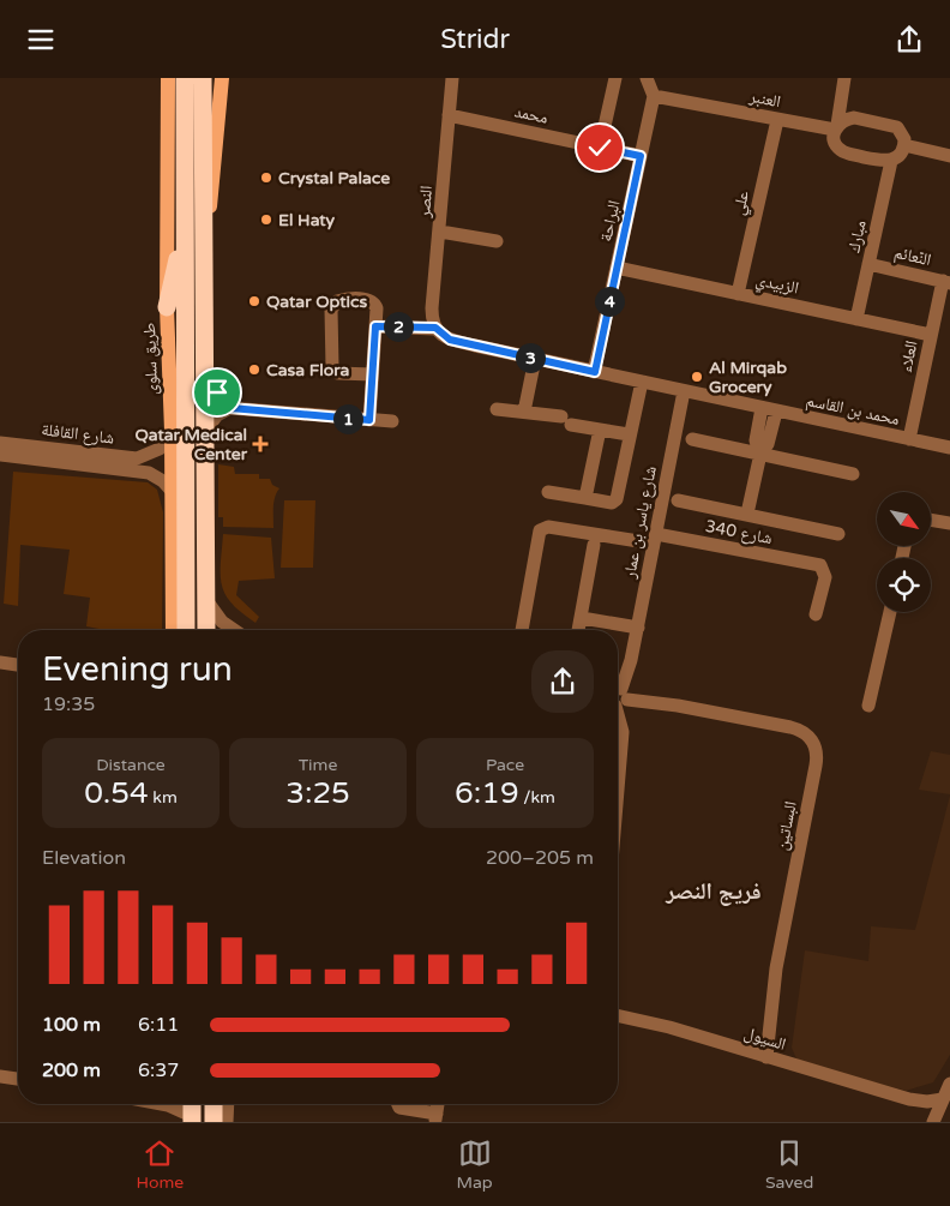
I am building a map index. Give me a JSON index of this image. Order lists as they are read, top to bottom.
{
  "streets": {
    "highway": ["طريق سلوى"],
    "street": [
      "العنبر",
      "محمد",
      "النصر",
      "علي",
      "البراحة",
      "مبارك",
      "النًعائم",
      "الزبيدي",
      "العلاء",
      "محمد بن القاسم",
      "شارع القافلة",
      "شارع ياسر بن عمار",
      "شارع 340",
      "البساتين",
      "السيول"
    ]
  },
  "crossings": [
    ["العنبر", "علي"],
    ["العنبر", "البراحة"],
    ["محمد", "النصر"],
    ["محمد", "البراحة"],
    ["النصر", "محمد بن القاسم"],
    ["علي", "الزبيدي"],
    ["البراحة", "الزبيدي"],
    ["البراحة", "محمد بن القاسم"],
    ["مبارك", "النًعائم"],
    ["مبارك", "الزبيدي"],
    ["النًعائم", "العلاء"],
    ["الزبيدي", "العلاء"],
    ["العلاء", "محمد بن القاسم"],
    ["طريق سلوى", "شارع القافلة"],
    ["محمد بن القاسم", "شارع ياسر بن عمار"],
    ["شارع ياسر بن عمار", "شارع 340"],
    ["شارع ياسر بن عمار", "البساتين"],
    ["البساتين", "السيول"]
  ],
  "districts": ["فريج النصر"],
  "places": {
    "other": [
      "Crystal Palace",
      "El Haty",
      "Qatar Optics",
      "Casa Flora",
      "Al Mirqab Grocery"
    ],
    "health": ["Qatar Medical Center"]
  },
  "north": "bottom right",
  "page": {
    "header": "Stridr",
    "pins": [
      "4",
      "2",
      "3",
      "1"
    ],
    "heading": ["Evening run", "19:35"],
    "stats": [
      ["Distance", "0.54 km"],
      ["Time", "3:25"],
      ["Pace", "6:19 /km"]
    ],
    "chart": ["Elevation", "200–205 m"],
    "list": [
      {
        "name": "100 m",
        "note": "6:11"
      },
      {
        "name": "200 m",
        "note": "6:37"
      }
    ],
    "tabs": ["Home", "Map", "Saved"]
  }
}
